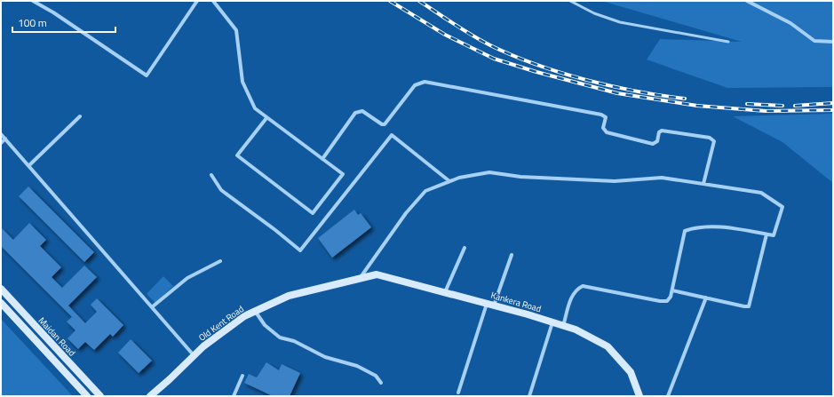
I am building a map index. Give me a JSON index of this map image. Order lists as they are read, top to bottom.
{
  "streets": {
    "street": ["Kankera Road", "Old Kent Road", "Maidan Road"]
  },
  "crossings": [
    ["Kankera Road", "Old Kent Road"]
  ],
  "scale_bar": "100 m"
}
